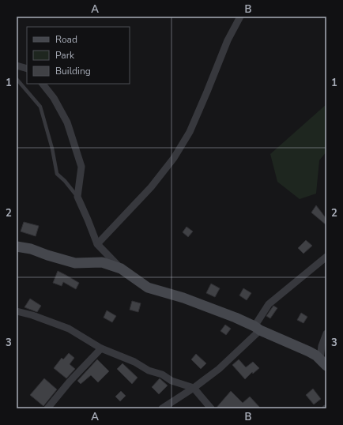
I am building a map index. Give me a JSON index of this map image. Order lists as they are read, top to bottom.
{
  "legend": ["Road", "Park", "Building"],
  "grid": {
    "columns": ["A", "B"],
    "rows": ["1", "2", "3"]
  }
}
